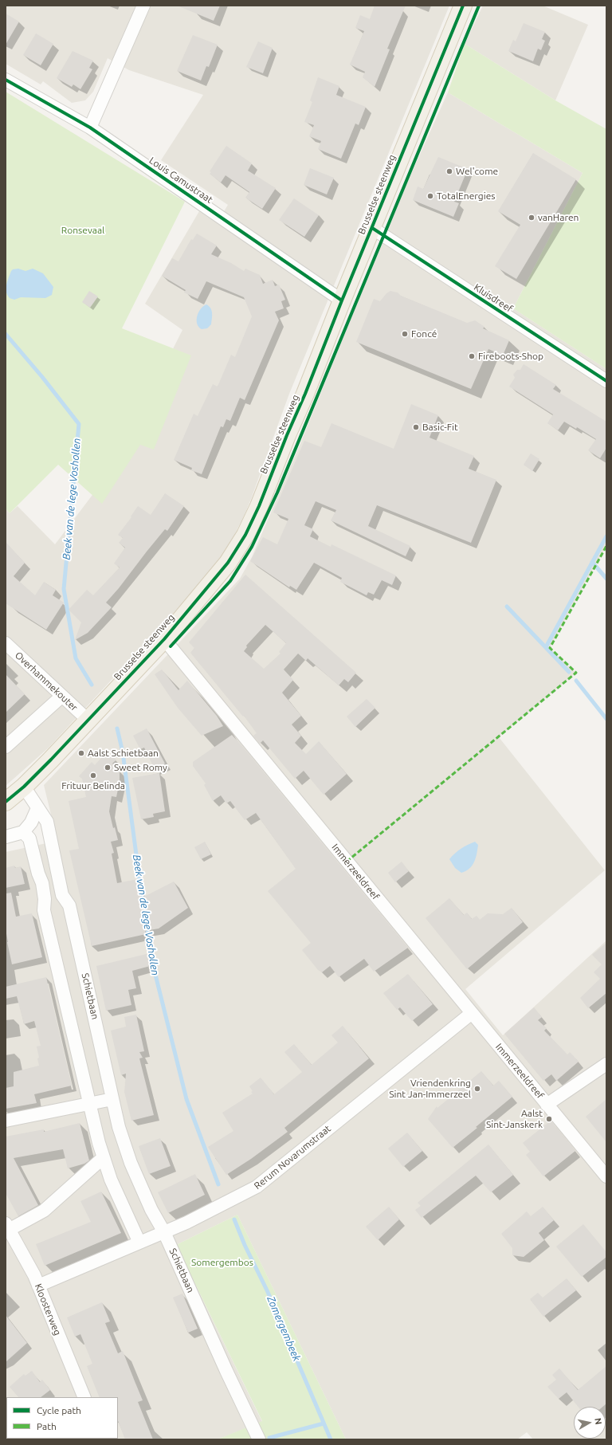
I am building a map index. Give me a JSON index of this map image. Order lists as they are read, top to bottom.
{
  "streets": {
    "main road": ["Brusselse steenweg"],
    "street": [
      "Louis Camustraat",
      "Kluisdreef",
      "Overhammekouter",
      "Immerzeeldreef",
      "Schietbaan",
      "Rerum Novarumstraat",
      "Kloosterweg"
    ]
  },
  "crossings": [
    ["Louis Camustraat", "Brusselse steenweg"],
    ["Brusselse steenweg", "Kluisdreef"],
    ["Brusselse steenweg", "Overhammekouter"],
    ["Brusselse steenweg", "Immerzeeldreef"],
    ["Brusselse steenweg", "Schietbaan"],
    ["Immerzeeldreef", "Rerum Novarumstraat"],
    ["Schietbaan", "Rerum Novarumstraat"],
    ["Rerum Novarumstraat", "Kloosterweg"]
  ],
  "water": ["Beek van de lege Voshollen", "Zomergembeek"],
  "parks": ["Ronsevaal", "Somergembos"],
  "places": [
    "Wel'come",
    "TotalEnergies",
    "vanHaren",
    "Foncé",
    "Fireboots-Shop",
    "Basic-Fit",
    "Aalst Schietbaan",
    "Sweet Romy",
    "Frituur Belinda",
    "Vriendenkring Sint Jan-Immerzeel",
    "Aalst Sint-Janskerk"
  ],
  "legend": ["Cycle path", "Path"],
  "north": "right"
}
